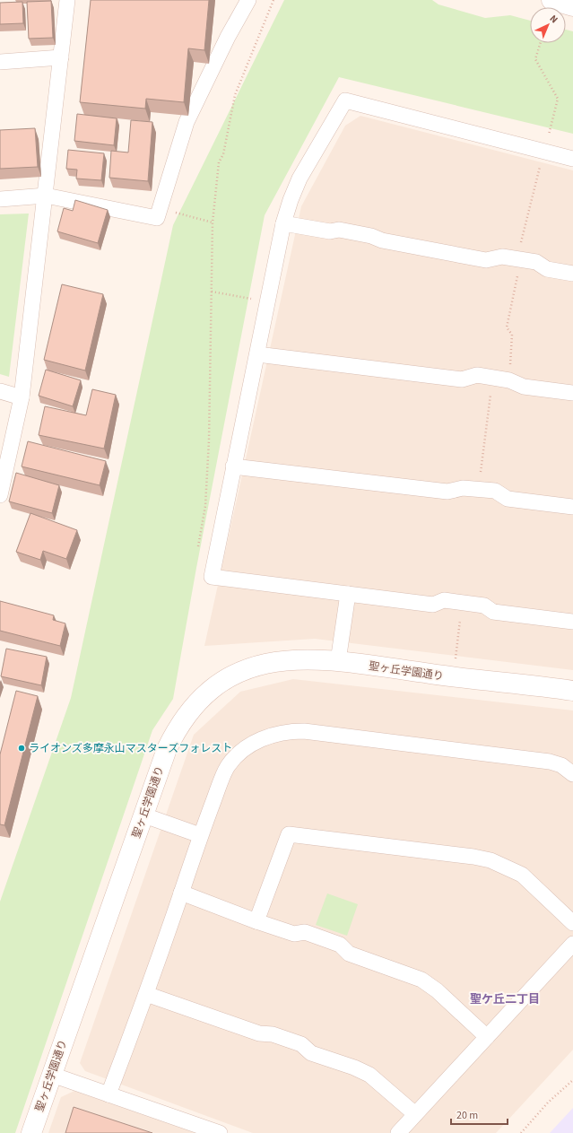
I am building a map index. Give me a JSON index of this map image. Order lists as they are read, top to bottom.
{
  "streets": {
    "street": ["聖ヶ丘学園通り"]
  },
  "districts": ["聖ケ丘二丁目"],
  "places": ["ライオンズ多摩永山マスターズフォレスト"],
  "scale_bar": "20 m",
  "north": "top right"
}
